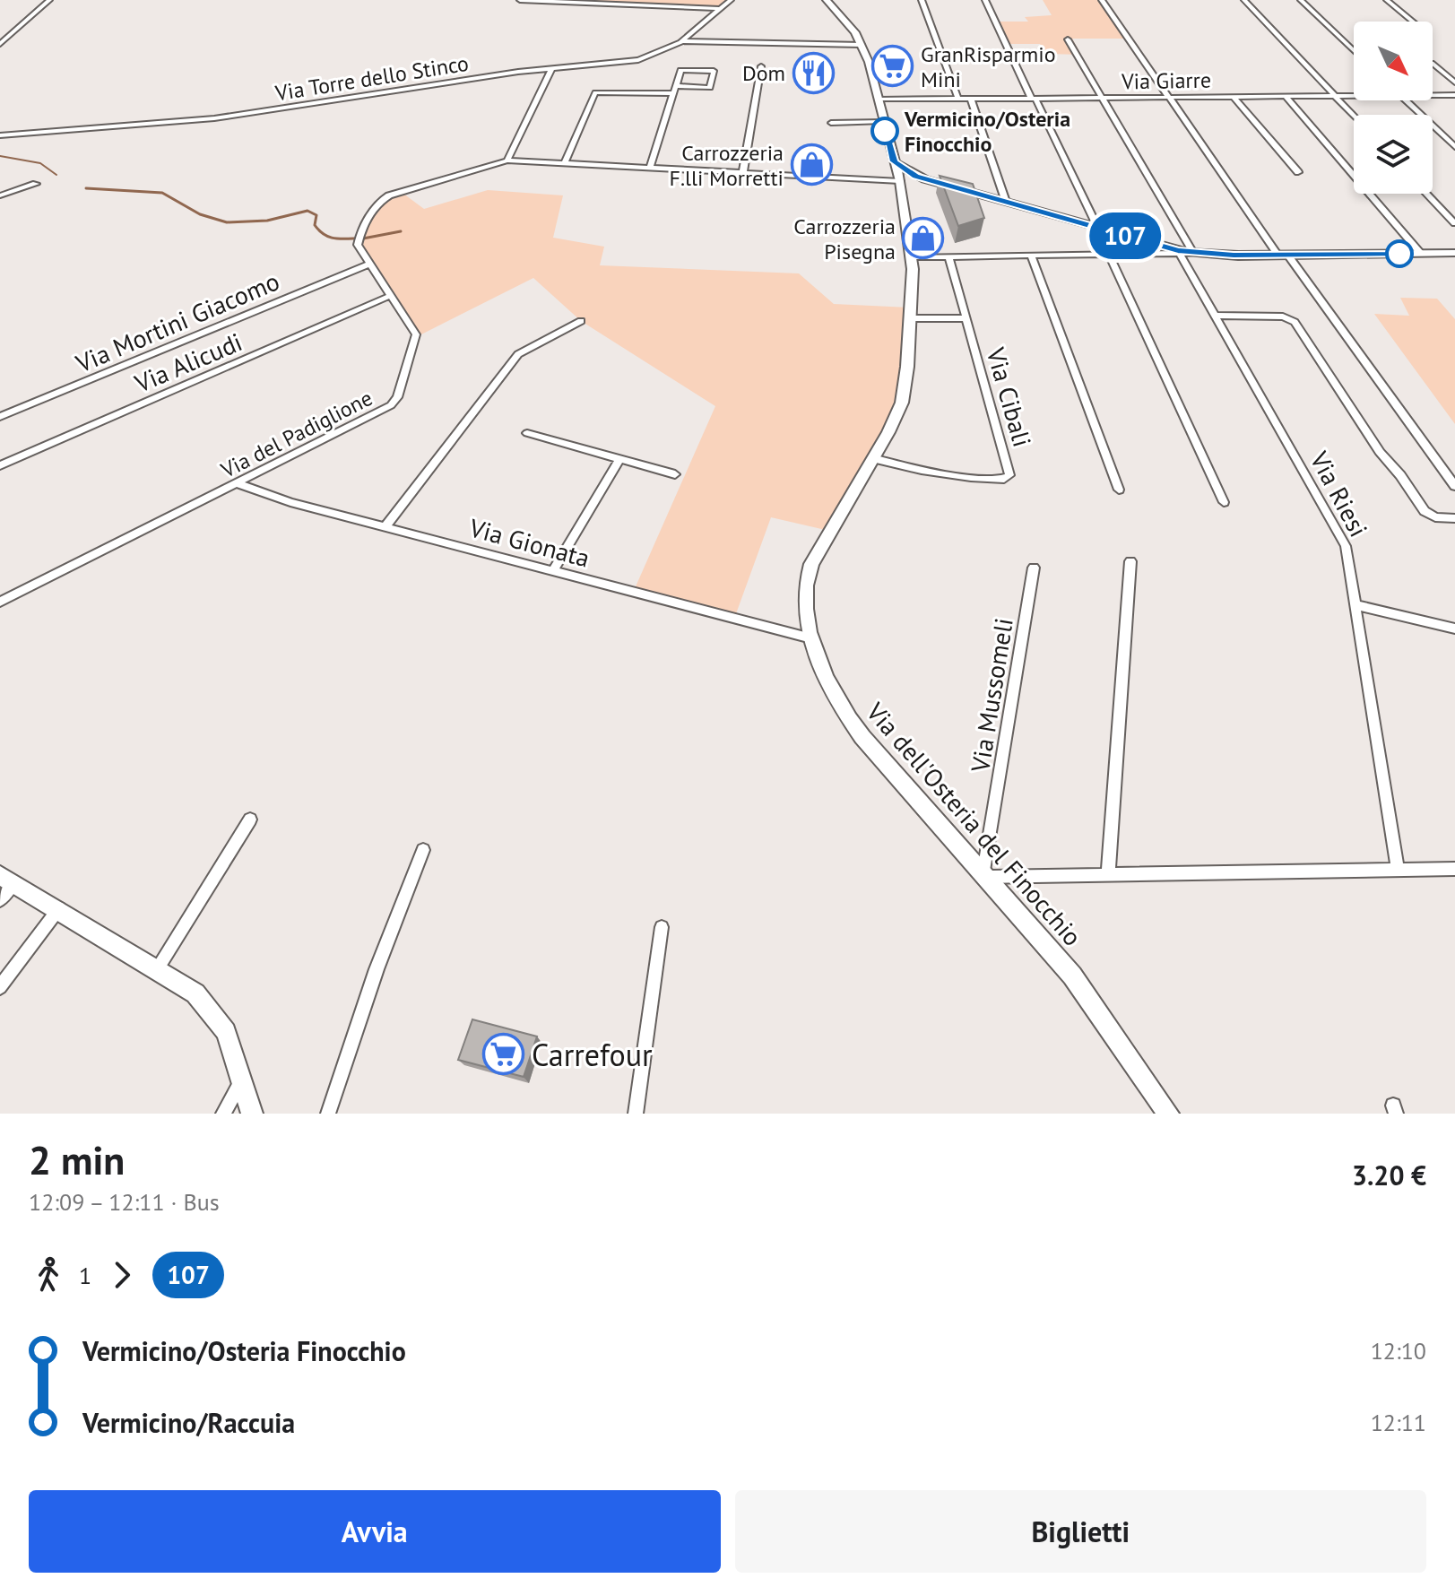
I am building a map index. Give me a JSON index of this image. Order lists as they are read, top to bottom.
{
  "streets": {
    "street": [
      "Via Torre dello Stinco",
      "Via Giarre",
      "Via Mortini Giacomo",
      "Via Alicudi",
      "Via Cibali",
      "Via del Padiglione",
      "Via Riesi",
      "Via Gionata",
      "Via Mussomeli",
      "Via dell'Osteria del Finocchio"
    ]
  },
  "crossings": [
    ["Via Giarre", "Via dell'Osteria del Finocchio"],
    ["Via Mortini Giacomo", "Via del Padiglione"],
    ["Via Alicudi", "Via del Padiglione"],
    ["Via Cibali", "Via dell'Osteria del Finocchio"],
    ["Via del Padiglione", "Via Gionata"],
    ["Via del Padiglione", "Via dell'Osteria del Finocchio"],
    ["Via Gionata", "Via dell'Osteria del Finocchio"],
    ["Via Mussomeli", "Via dell'Osteria del Finocchio"]
  ],
  "places": {
    "supermarket": ["GranRisparmio Mini", "Carrefour"],
    "restaurant": ["Dom"],
    "other": ["Vermicino/Osteria Finocchio"],
    "shop": ["Carrozzeria F.lli Morretti", "Carrozzeria Pisegna"]
  },
  "lines": ["bus line 107"],
  "north": "bottom right",
  "page": {
    "on_map": "107",
    "heading": ["2 min", "12:09 – 12:11 · Bus", "3.20 €"],
    "legs": ["1", "107"],
    "list": [
      {
        "name": "Vermicino/Osteria Finocchio",
        "value": "12:10"
      },
      {
        "name": "Vermicino/Raccuia",
        "value": "12:11"
      }
    ],
    "buttons": ["Avvia", "Biglietti"]
  }
}
